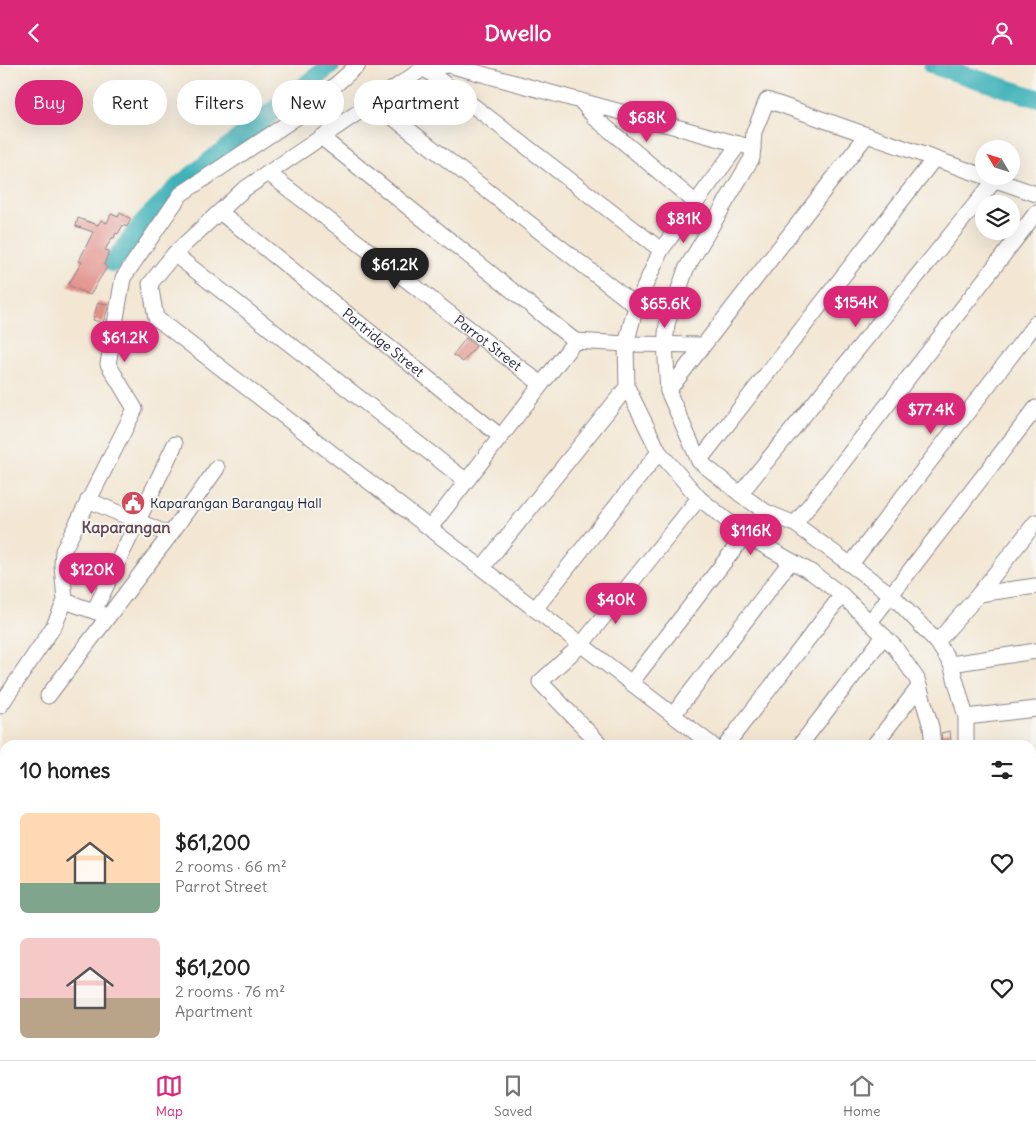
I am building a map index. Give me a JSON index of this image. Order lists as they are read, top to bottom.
{
  "streets": {
    "street": ["Partridge Street", "Parrot Street"]
  },
  "districts": ["Kaparangan"],
  "places": {
    "public building": ["Kaparangan Barangay Hall"]
  },
  "north": "top left",
  "page": {
    "header": "Dwello",
    "chip": [
      "Buy",
      "Rent",
      "Filters",
      "New",
      "Apartment"
    ],
    "price": [
      "$68K",
      "$81K",
      "$61.2K",
      "$154K",
      "$65.6K",
      "$61.2K",
      "$77.4K",
      "$116K",
      "$120K",
      "$40K"
    ],
    "heading": "10 homes",
    "list": [
      {
        "name": "$61,200",
        "note": "2 rooms · 66 m² · Parrot Street"
      },
      {
        "name": "$61,200",
        "note": "2 rooms · 76 m² · Apartment"
      }
    ],
    "tabs": ["Map", "Saved", "Home"]
  }
}
